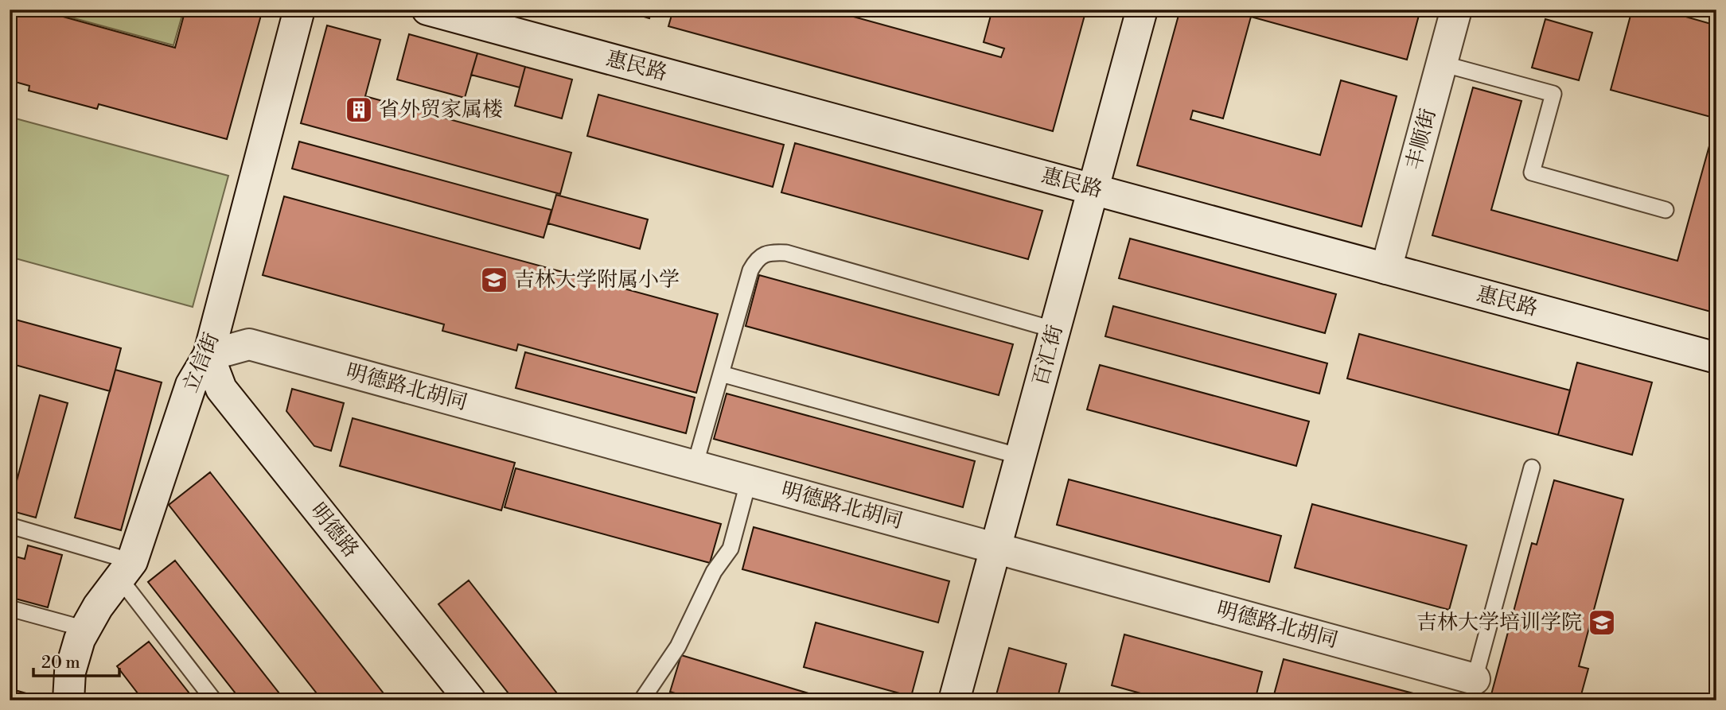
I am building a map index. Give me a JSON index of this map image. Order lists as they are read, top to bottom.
{
  "streets": {
    "street": [
      "惠民路",
      "丰顺街",
      "百汇街",
      "立信街",
      "明德路北胡同",
      "明德路"
    ]
  },
  "crossings": [
    ["惠民路", "丰顺街"],
    ["惠民路", "百汇街"],
    ["百汇街", "明德路北胡同"],
    ["立信街", "明德路北胡同"],
    ["立信街", "明德路"],
    ["明德路北胡同", "明德路"]
  ],
  "places": {
    "building": ["省外贸家属楼"],
    "school or university": ["吉林大学附属小学", "吉林大学培训学院"]
  },
  "scale_bar": "20 m"
}
